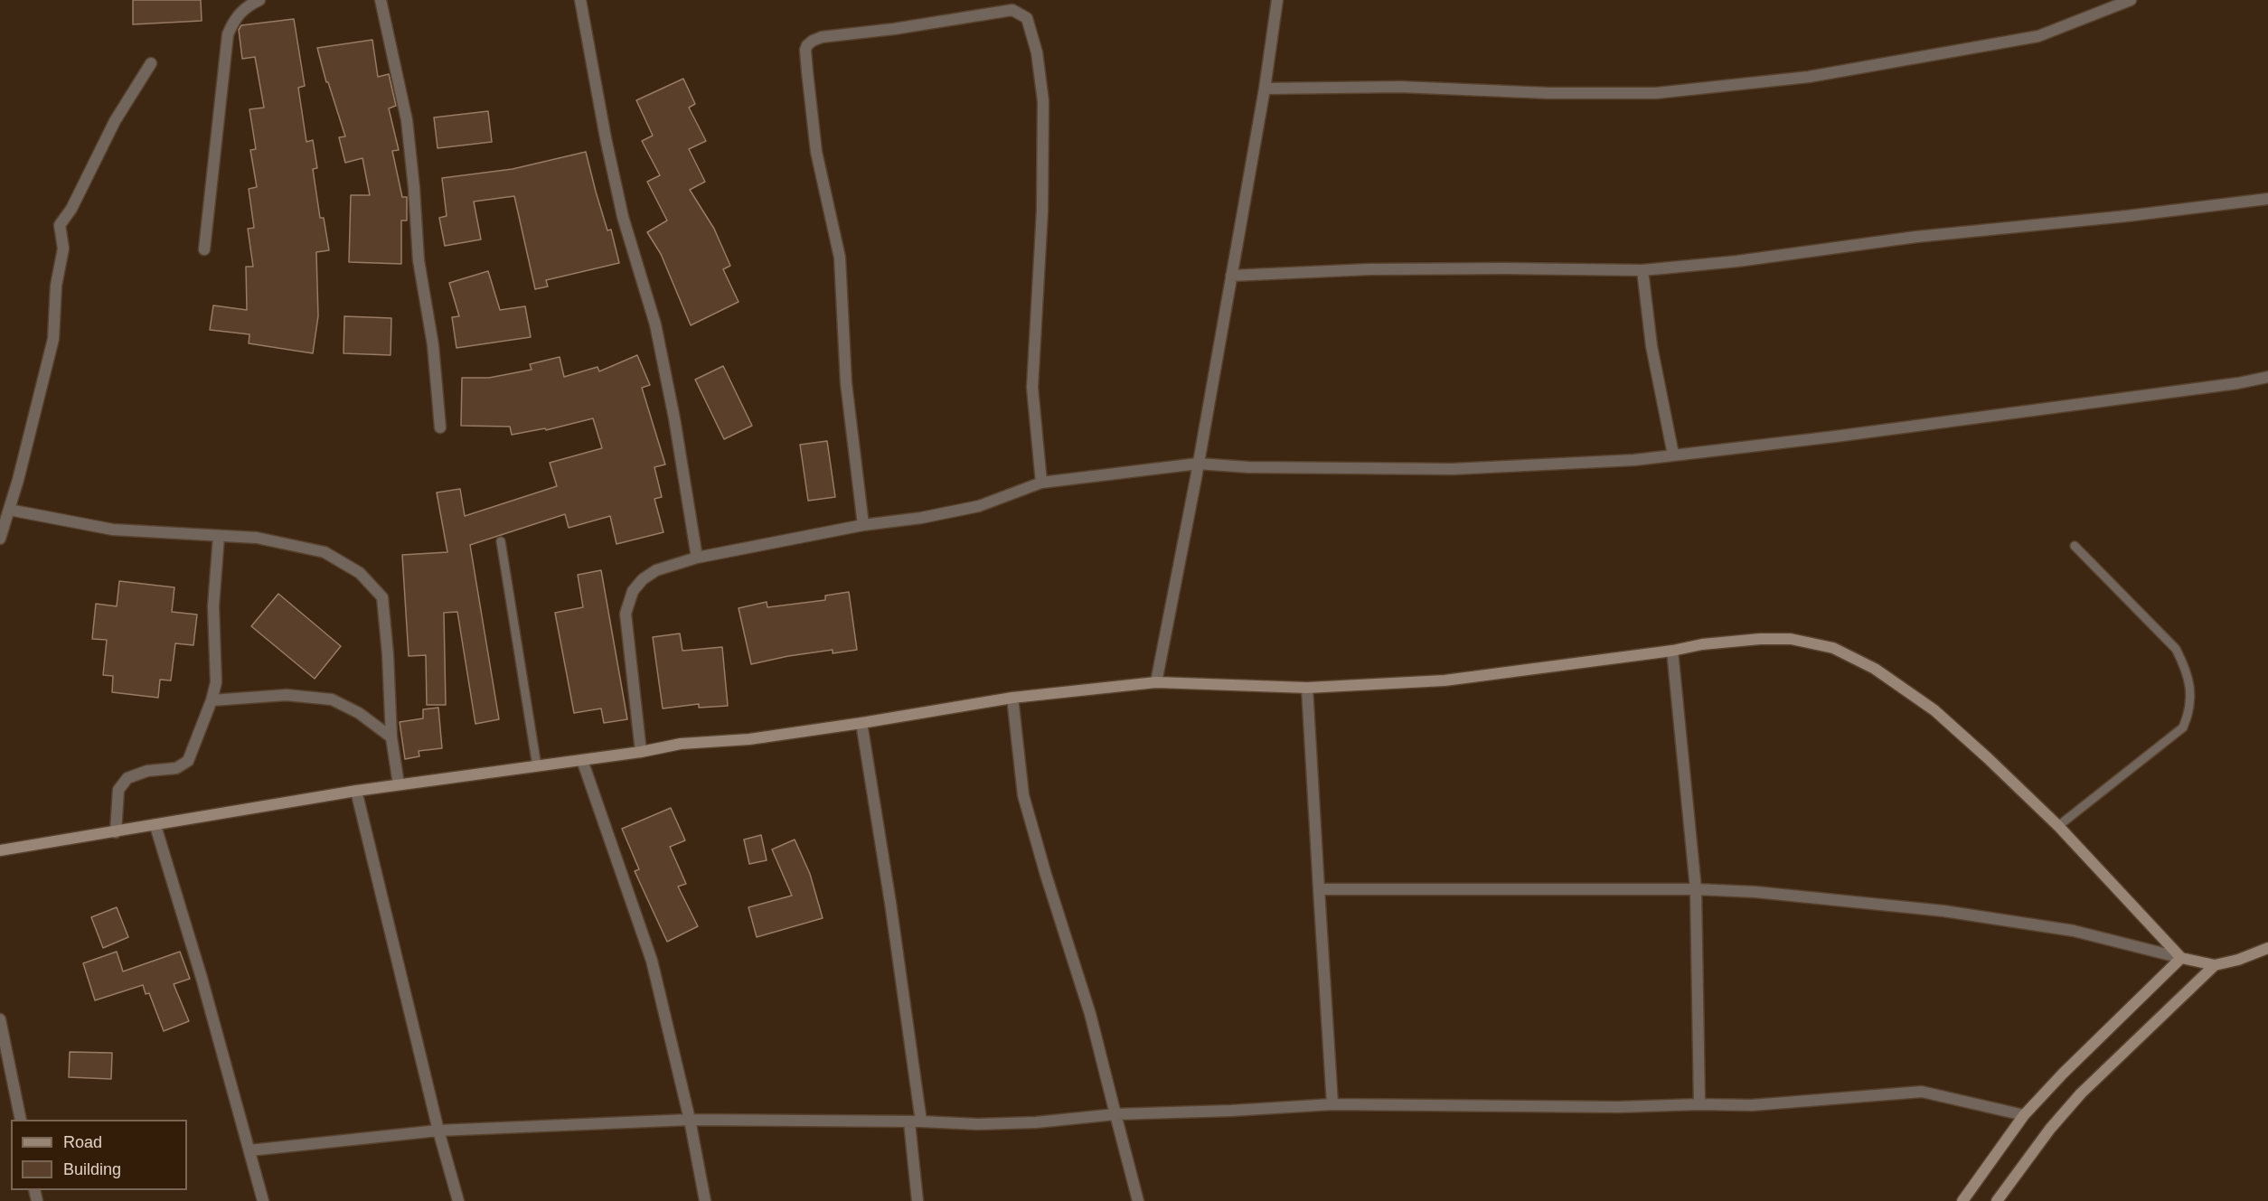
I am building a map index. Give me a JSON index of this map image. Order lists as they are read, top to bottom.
{
  "legend": ["Road", "Building"]
}
